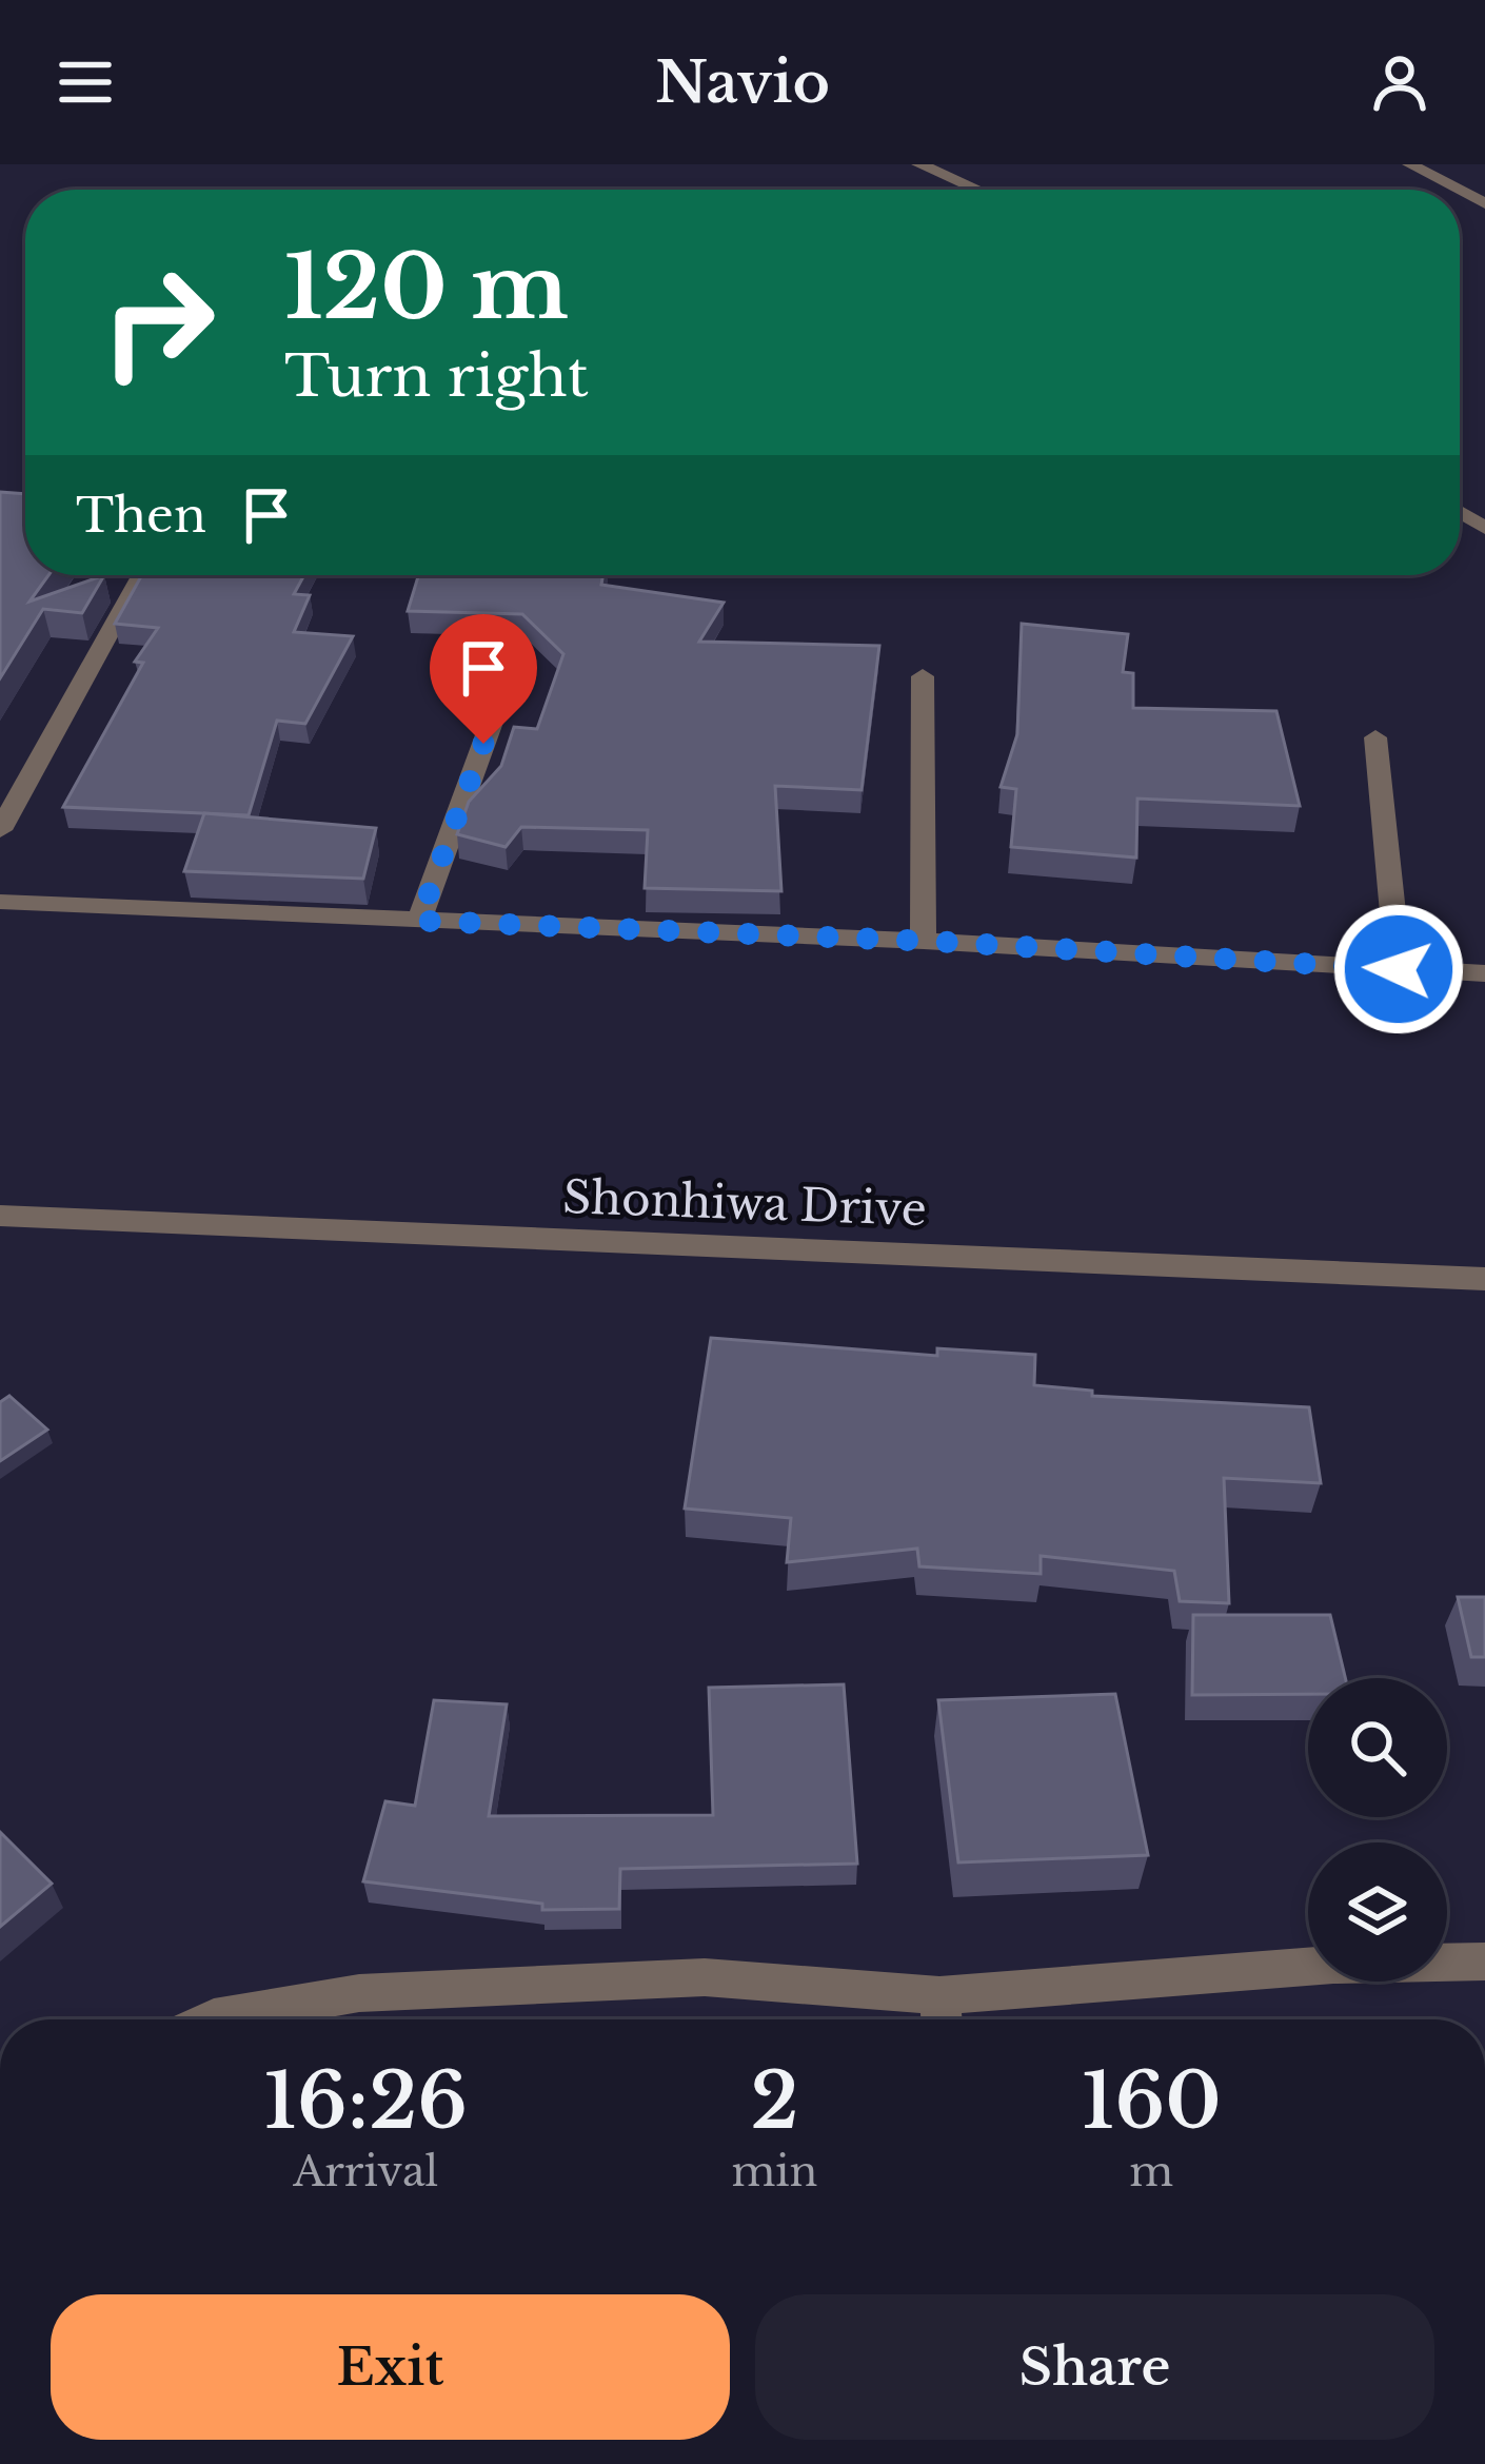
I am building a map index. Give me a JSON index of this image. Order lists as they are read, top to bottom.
{
  "streets": {
    "street": ["Shonhiwa Drive"]
  },
  "page": {
    "header": "Navio",
    "turn": ["120 m", "Turn right"],
    "then": "Then",
    "eta": [
      "16:26",
      "Arrival",
      "2",
      "min",
      "160",
      "m"
    ],
    "buttons": ["Exit", "Share"]
  }
}
